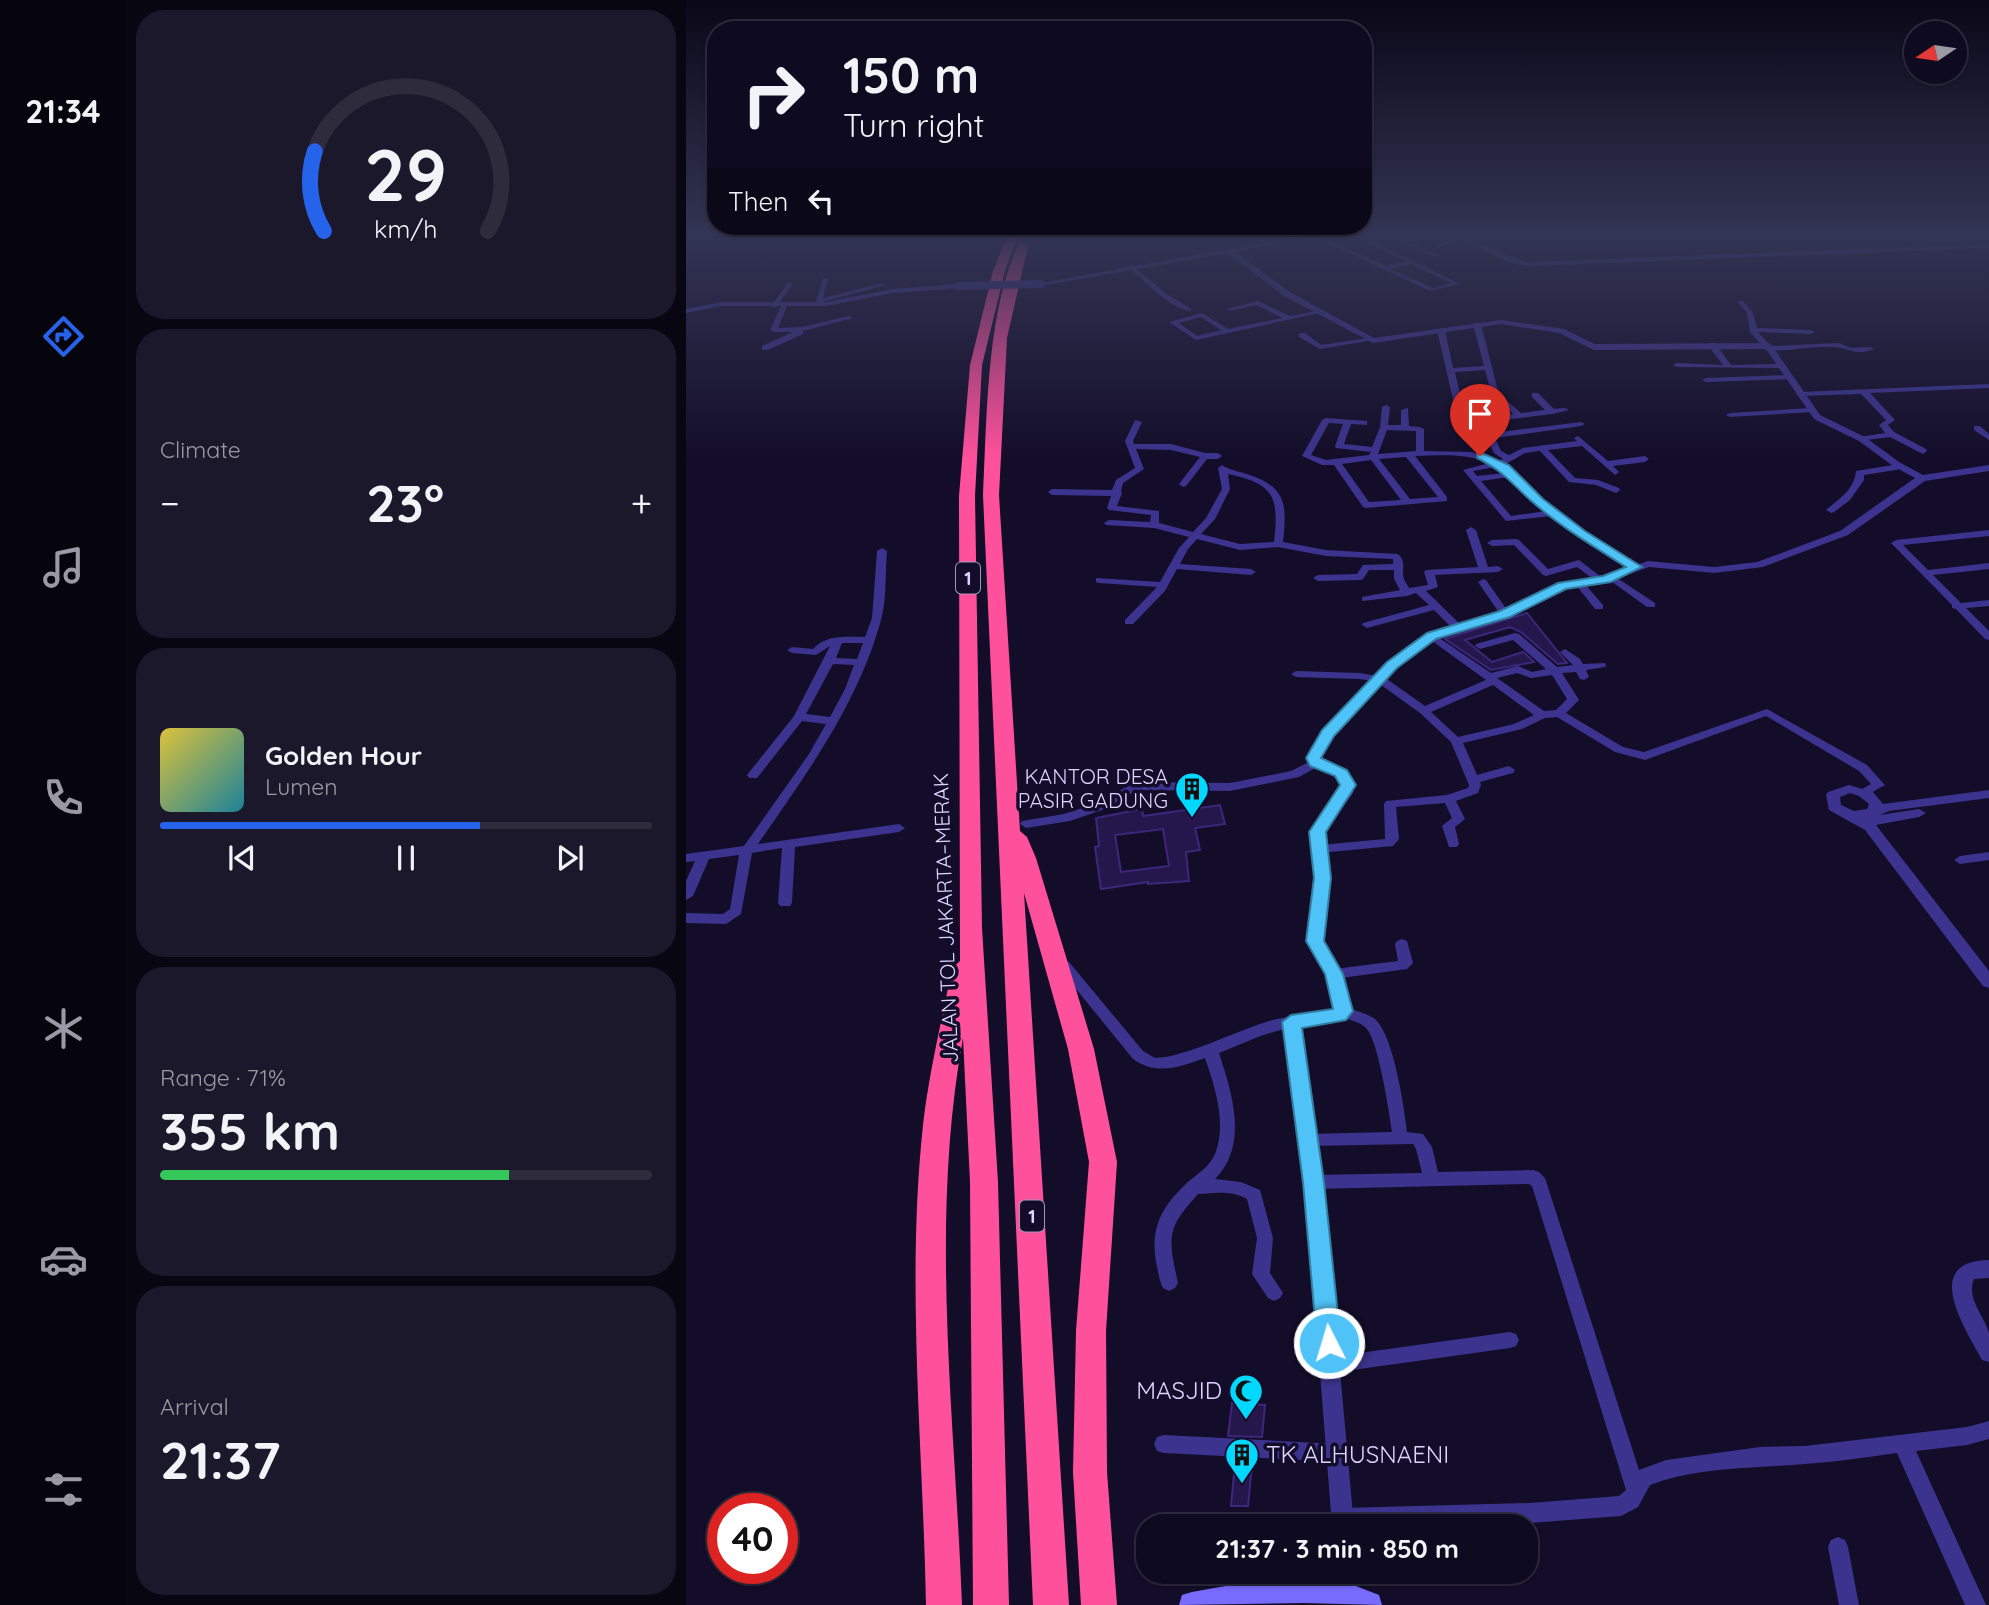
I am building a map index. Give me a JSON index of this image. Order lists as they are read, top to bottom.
{
  "streets": {
    "highway": ["1", "JALAN TOL JAKARTA–MERAK"]
  },
  "places": {
    "building": ["KANTOR DESA PASIR GADUNG", "TK ALHUSNAENI"],
    "mosque": ["MASJID"]
  },
  "north": "left",
  "page": {
    "tabs": "21:34",
    "turn": ["150 m", "Turn right"],
    "then": "Then",
    "tile": [
      "Climate",
      ["Range · 71%", "355 km"],
      ["Arrival", "21:37"]
    ],
    "heat": ["−", "23°", "+"],
    "song": ["Golden Hour", "Lumen"],
    "limit": "40",
    "trip": "21:37 · 3 min · 850 m",
    "gauge": ["29", "km/h"]
  }
}
